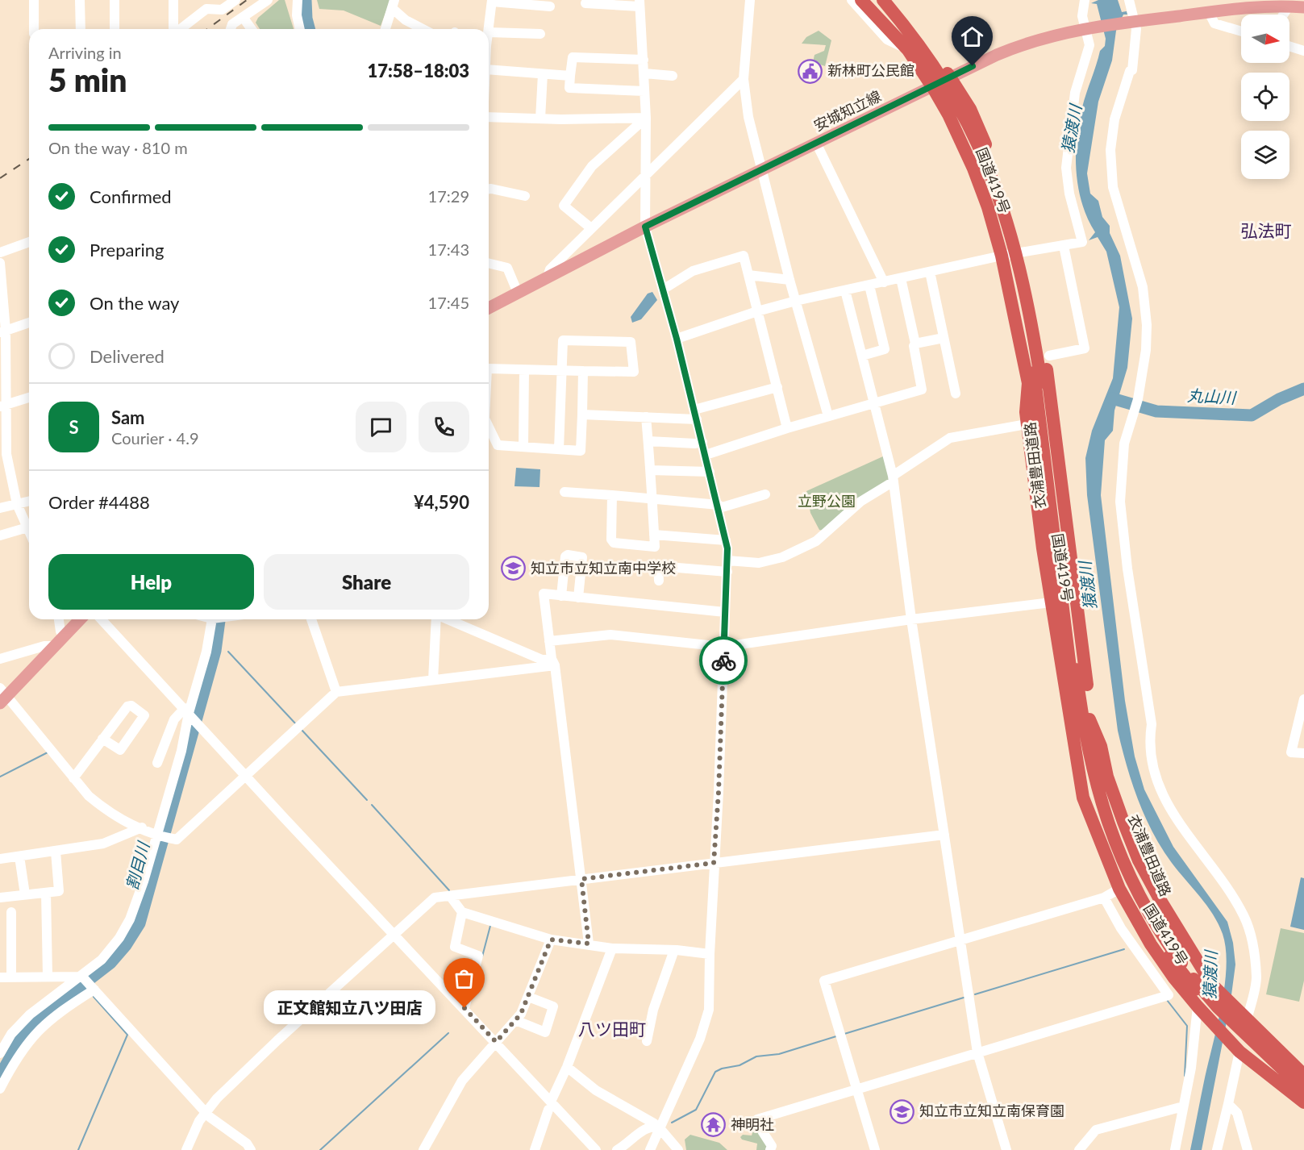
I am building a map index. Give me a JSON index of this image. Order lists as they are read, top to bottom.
{
  "streets": {
    "highway": ["国道419号", "衣浦豊田道路"],
    "main road": ["安城知立線"]
  },
  "crossings": [
    ["安城知立線", "国道419号"],
    ["国道419号", "衣浦豊田道路"]
  ],
  "districts": ["弘法町", "八ツ田町"],
  "water": ["猿渡川", "丸山川", "割目川"],
  "parks": ["立野公園"],
  "places": {
    "public building": ["新林町公民館"],
    "school or university": ["知立市立知立南中学校", "知立市立知立南保育園"],
    "other": ["正文館知立八ツ田店"],
    "temple": ["神明社"]
  },
  "north": "right",
  "page": {
    "heading": ["5 min", "Arriving in", "17:58–18:03"],
    "panel": [
      "Sam",
      "Courier · 4.9",
      "Order #4488",
      "¥4,590"
    ],
    "bar": "On the way · 810 m",
    "list": [
      ["Confirmed", "17:29"],
      ["Preparing", "17:43"],
      ["On the way", "17:45"],
      "Delivered"
    ],
    "round": "S",
    "buttons": ["Help", "Share"],
    "bubble": "正文館知立八ツ田店"
  }
}
